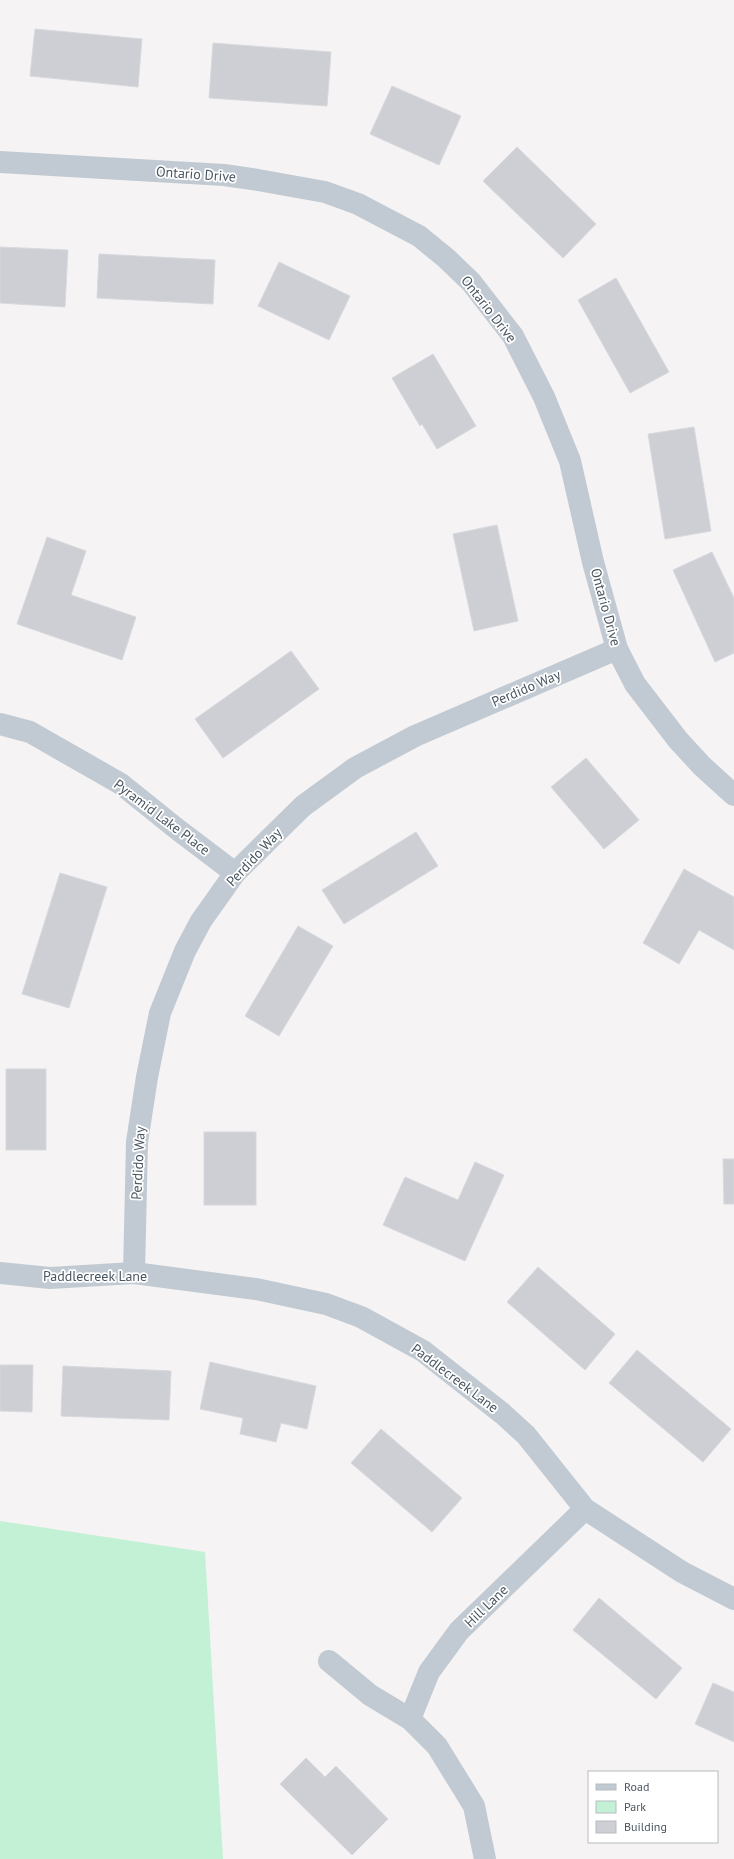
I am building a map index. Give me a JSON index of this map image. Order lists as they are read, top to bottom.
{
  "streets": {
    "street": [
      "Ontario Drive",
      "Perdido Way",
      "Pyramid Lake Place",
      "Paddlecreek Lane",
      "Hill Lane"
    ]
  },
  "crossings": [
    ["Ontario Drive", "Perdido Way"],
    ["Perdido Way", "Pyramid Lake Place"],
    ["Perdido Way", "Paddlecreek Lane"],
    ["Paddlecreek Lane", "Hill Lane"]
  ],
  "legend": ["Road", "Park", "Building"]
}
